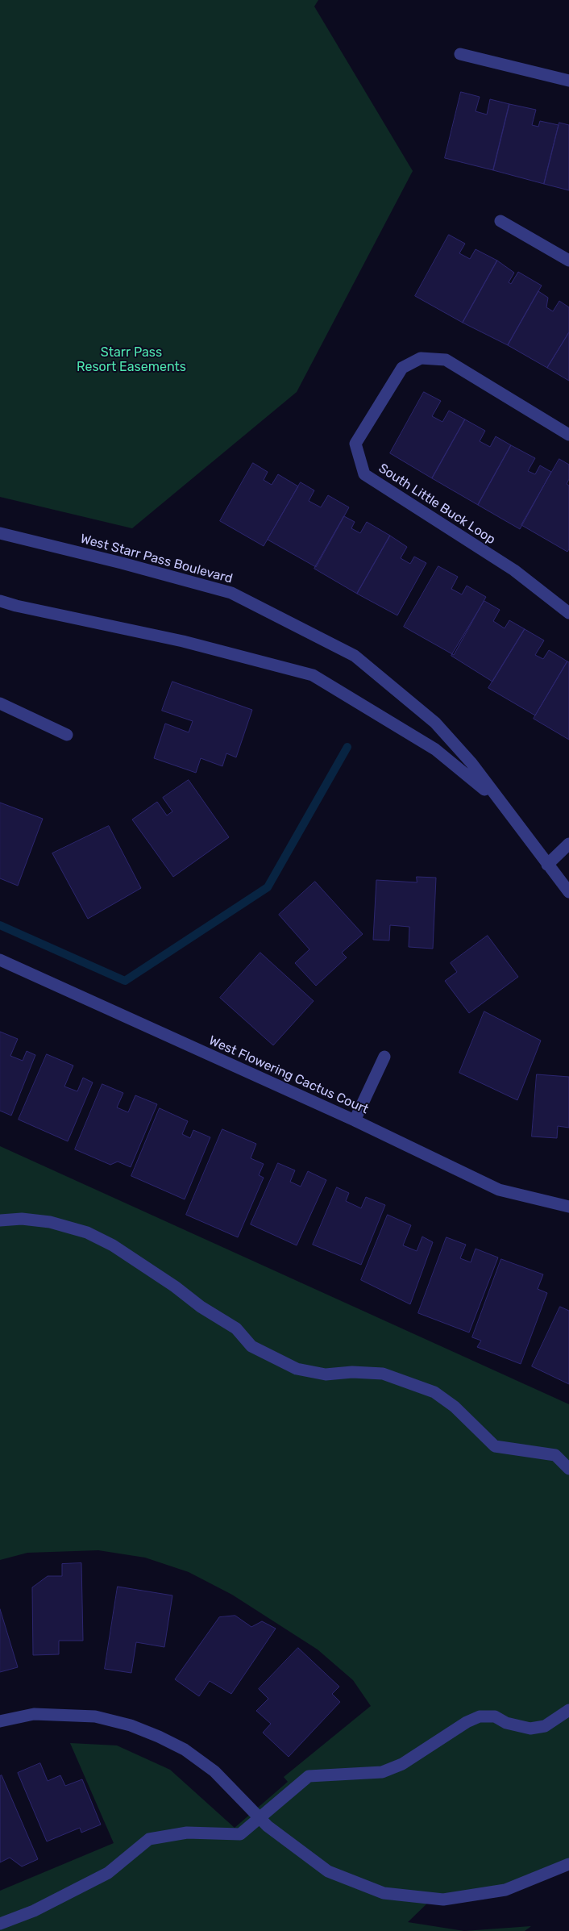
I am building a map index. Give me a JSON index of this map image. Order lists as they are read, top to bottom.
{
  "streets": {
    "street": ["South Little Buck Loop", "West Starr Pass Boulevard", "West Flowering Cactus Court"]
  },
  "parks": ["Starr Pass Resort Easements"]
}
